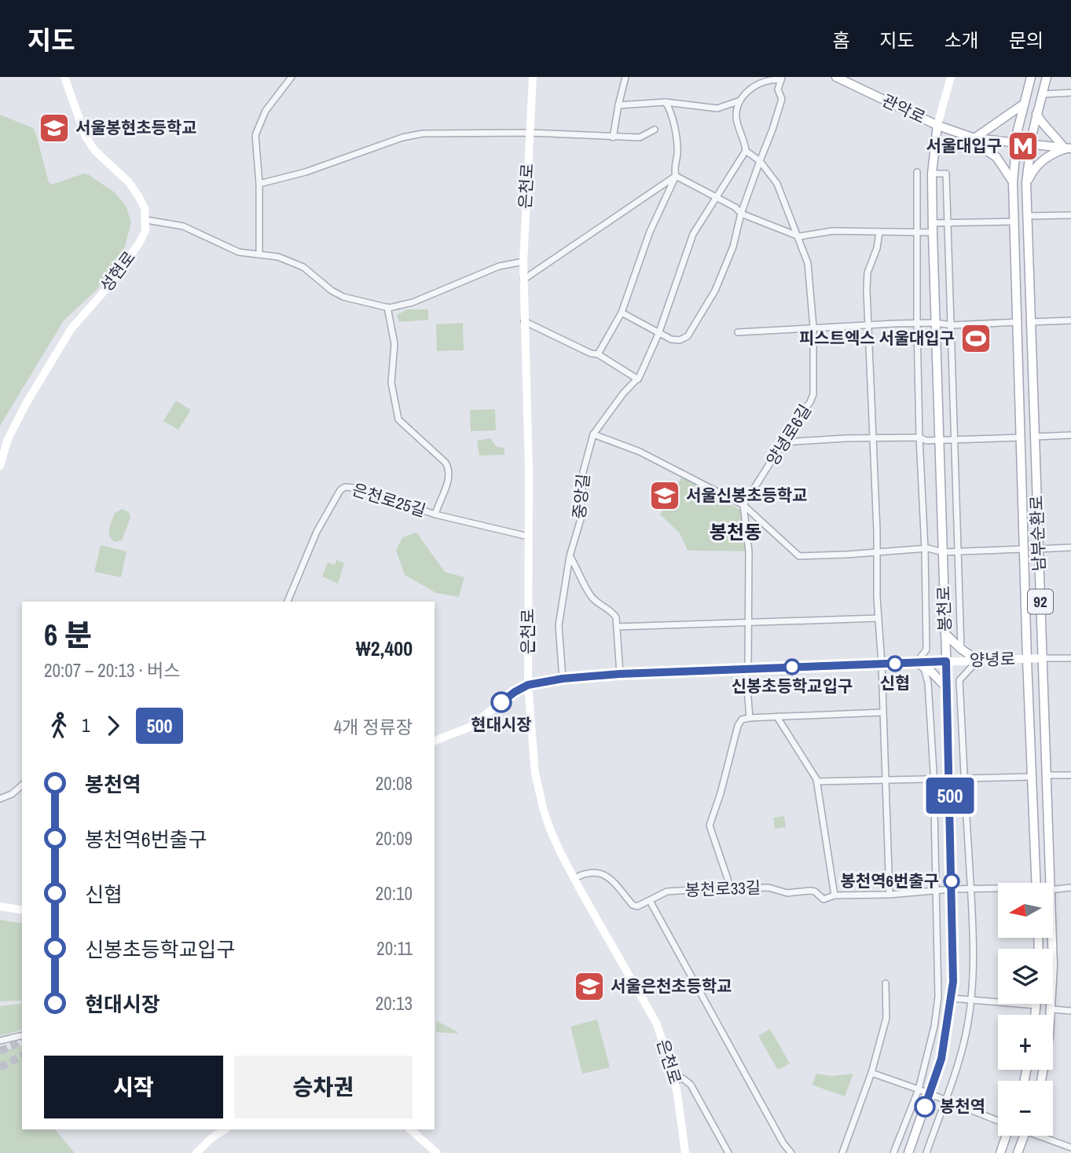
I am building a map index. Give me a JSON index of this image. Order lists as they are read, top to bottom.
{
  "streets": {
    "main road": [
      "관악로",
      "은천로",
      "성현로",
      "남부순환로",
      "92",
      "봉천로",
      "양녕로"
    ],
    "street": [
      "양녕로6길",
      "중앙길",
      "은천로25길",
      "봉천로33길"
    ]
  },
  "crossings": [
    ["관악로", "남부순환로"],
    ["관악로", "봉천로"],
    ["은천로", "은천로25길"],
    ["은천로", "양녕로"],
    ["은천로", "봉천로33길"],
    ["양녕로6길", "중앙길"],
    ["양녕로6길", "남부순환로"],
    ["중앙길", "남부순환로"],
    ["중앙길", "양녕로"],
    ["남부순환로", "봉천로"],
    ["남부순환로", "양녕로"],
    ["남부순환로", "봉천로33길"],
    ["봉천로", "양녕로"],
    ["봉천로", "봉천로33길"]
  ],
  "districts": ["봉천동"],
  "places": {
    "school or university": ["서울봉현초등학교", "서울신봉초등학교", "서울은천초등학교"],
    "metro station": ["서울대입구"],
    "sports": ["피스트엑스 서울대입구"],
    "other": [
      "신협",
      "신봉초등학교입구",
      "현대시장",
      "봉천역6번출구",
      "봉천역"
    ]
  },
  "lines": ["bus line 500"],
  "north": "left",
  "page": {
    "header": "지도",
    "nav": [
      "홈",
      "지도",
      "소개",
      "문의"
    ],
    "on_map": "500",
    "heading": ["6 분", "20:07 – 20:13 · 버스", "₩2,400"],
    "legs": ["1", "500", "4개 정류장"],
    "list": [
      {
        "name": "봉천역",
        "value": "20:08"
      },
      {
        "name": "봉천역6번출구",
        "value": "20:09"
      },
      {
        "name": "신협",
        "value": "20:10"
      },
      {
        "name": "신봉초등학교입구",
        "value": "20:11"
      },
      {
        "name": "현대시장",
        "value": "20:13"
      }
    ],
    "map_buttons": ["+", "−"],
    "buttons": ["시작", "승차권"]
  }
}
